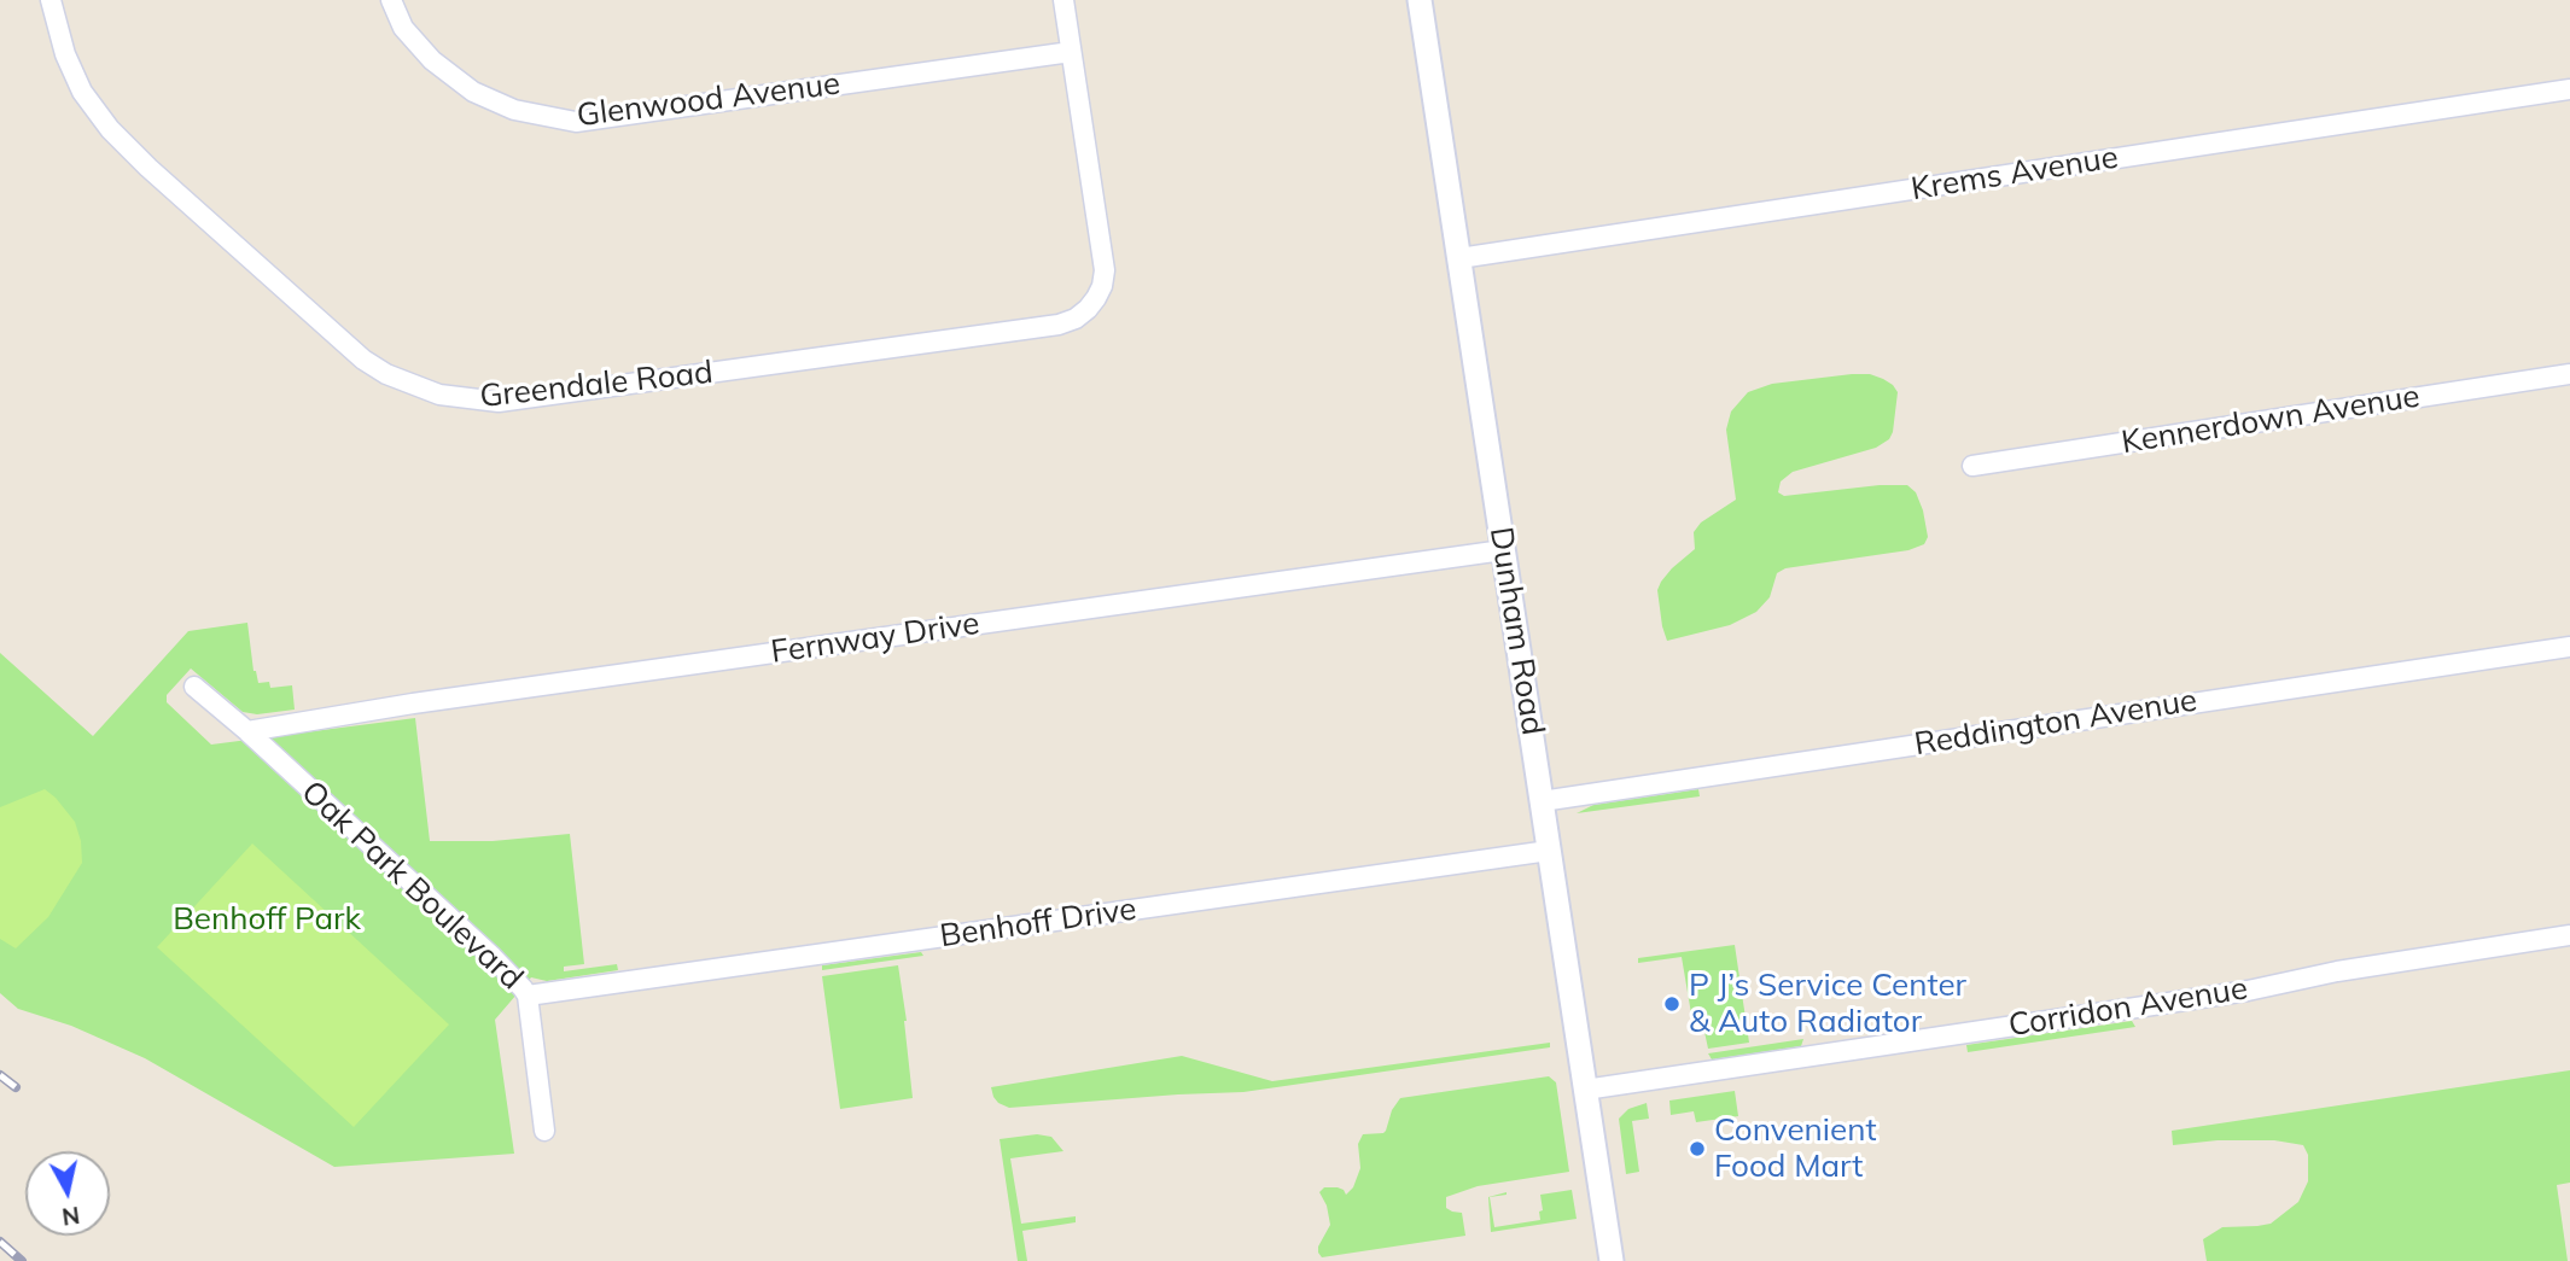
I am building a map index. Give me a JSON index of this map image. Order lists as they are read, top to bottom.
{
  "streets": {
    "street": [
      "Glenwood Avenue",
      "Krems Avenue",
      "Greendale Road",
      "Kennerdown Avenue",
      "Dunham Road",
      "Fernway Drive",
      "Reddington Avenue",
      "Oak Park Boulevard",
      "Benhoff Drive",
      "Corridon Avenue"
    ]
  },
  "crossings": [
    ["Glenwood Avenue", "Greendale Road"],
    ["Krems Avenue", "Dunham Road"],
    ["Dunham Road", "Fernway Drive"],
    ["Dunham Road", "Reddington Avenue"],
    ["Dunham Road", "Benhoff Drive"],
    ["Dunham Road", "Corridon Avenue"],
    ["Fernway Drive", "Oak Park Boulevard"],
    ["Oak Park Boulevard", "Benhoff Drive"]
  ],
  "parks": ["Benhoff Park"],
  "places": ["P J’s Service Center & Auto Radiator", "Convenient Food Mart"],
  "north": "bottom"
}
